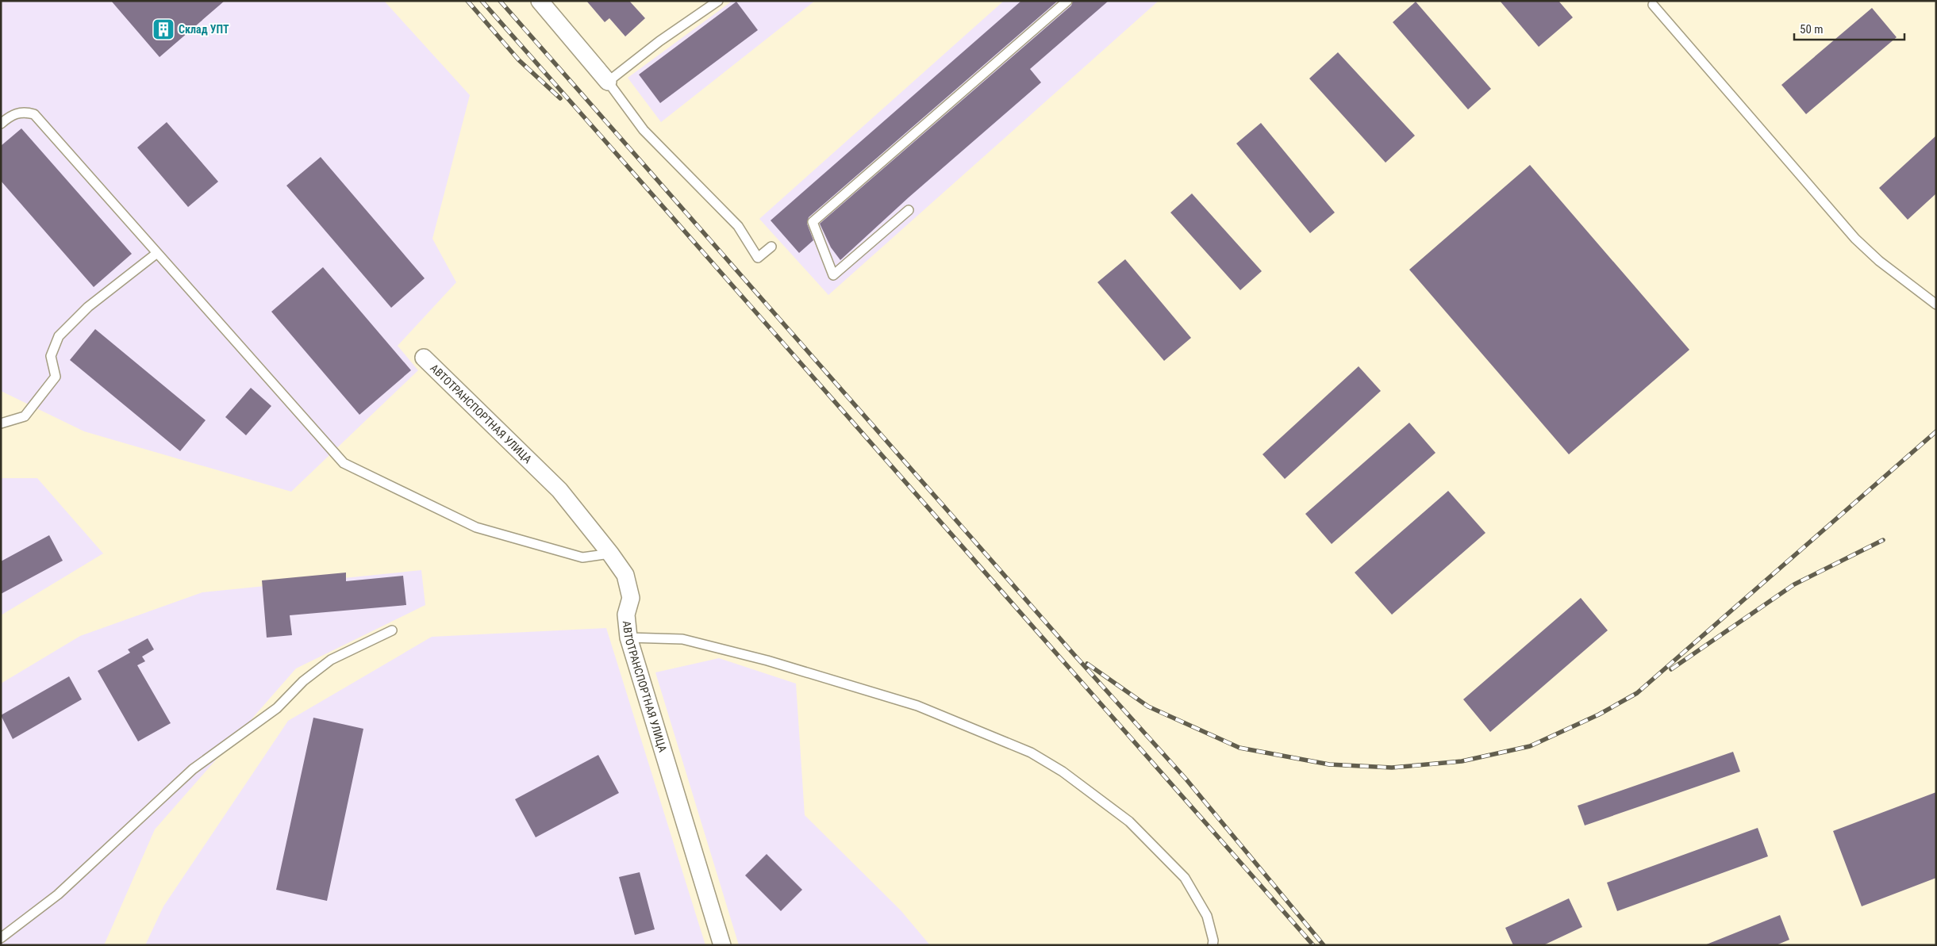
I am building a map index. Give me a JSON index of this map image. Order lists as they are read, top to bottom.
{
  "streets": {
    "street": ["АВТОТРАНСПОРТНАЯ УЛИЦА"]
  },
  "places": {
    "building": ["Склад УПТ"]
  },
  "scale_bar": "50 m"
}
